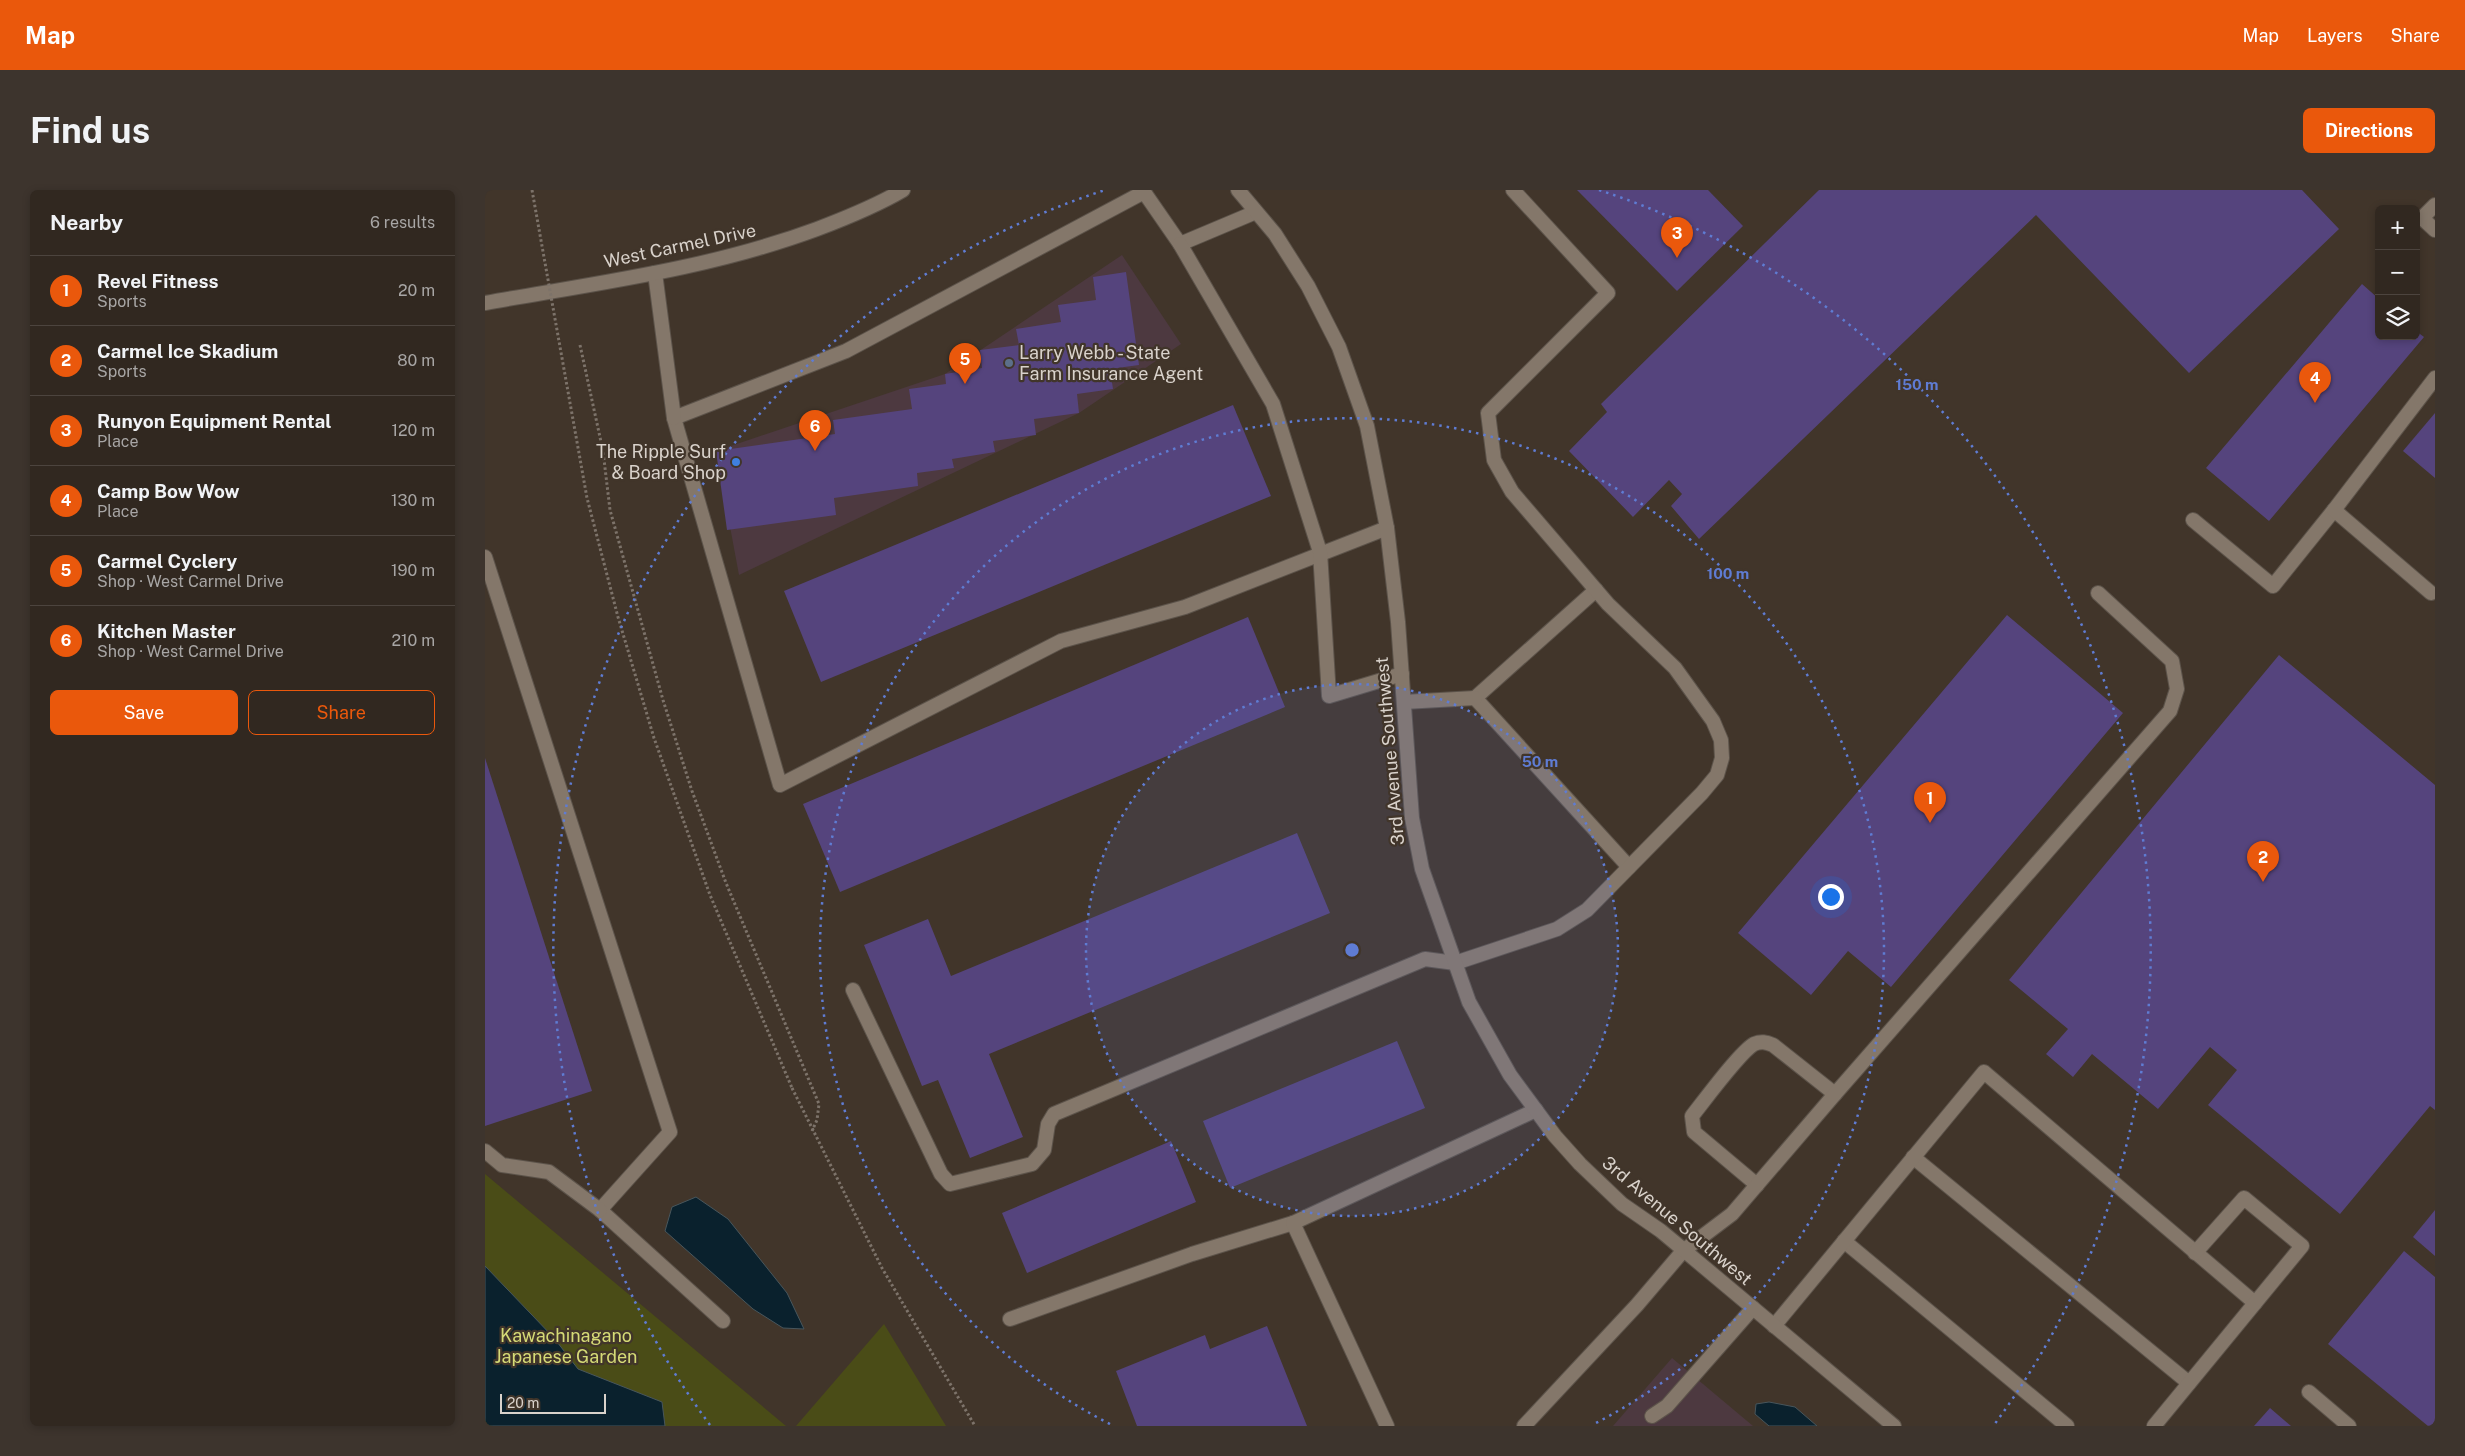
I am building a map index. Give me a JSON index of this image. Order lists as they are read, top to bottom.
{
  "streets": {
    "street": ["West Carmel Drive", "3rd Avenue Southwest"]
  },
  "parks": ["Kawachinagano Japanese Garden"],
  "places": ["Larry Webb - State Farm Insurance Agent", "The Ripple Surf & Board Shop"],
  "scale_bar": "20 m",
  "page": {
    "header": "Map",
    "nav": ["Map", "Layers", "Share"],
    "buttons": [
      "Directions",
      ["Save", "Share"]
    ],
    "title": "Find us",
    "heading": ["Nearby", "6 results"],
    "map_buttons": ["+", "−"],
    "pins": [
      "3",
      "5",
      "4",
      "6",
      "1",
      "2"
    ],
    "list": [
      {
        "mark": "1",
        "name": "Revel Fitness",
        "note": "Sports",
        "value": "20 m"
      },
      {
        "mark": "2",
        "name": "Carmel Ice Skadium",
        "note": "Sports",
        "value": "80 m"
      },
      {
        "mark": "3",
        "name": "Runyon Equipment Rental",
        "note": "Place",
        "value": "120 m"
      },
      {
        "mark": "4",
        "name": "Camp Bow Wow",
        "note": "Place",
        "value": "130 m"
      },
      {
        "mark": "5",
        "name": "Carmel Cyclery",
        "note": "Shop · West Carmel Drive",
        "value": "190 m"
      },
      {
        "mark": "6",
        "name": "Kitchen Master",
        "note": "Shop · West Carmel Drive",
        "value": "210 m"
      }
    ],
    "scale": "20 m"
  },
  "rings": ["150 m", "100 m", "50 m"]
}
